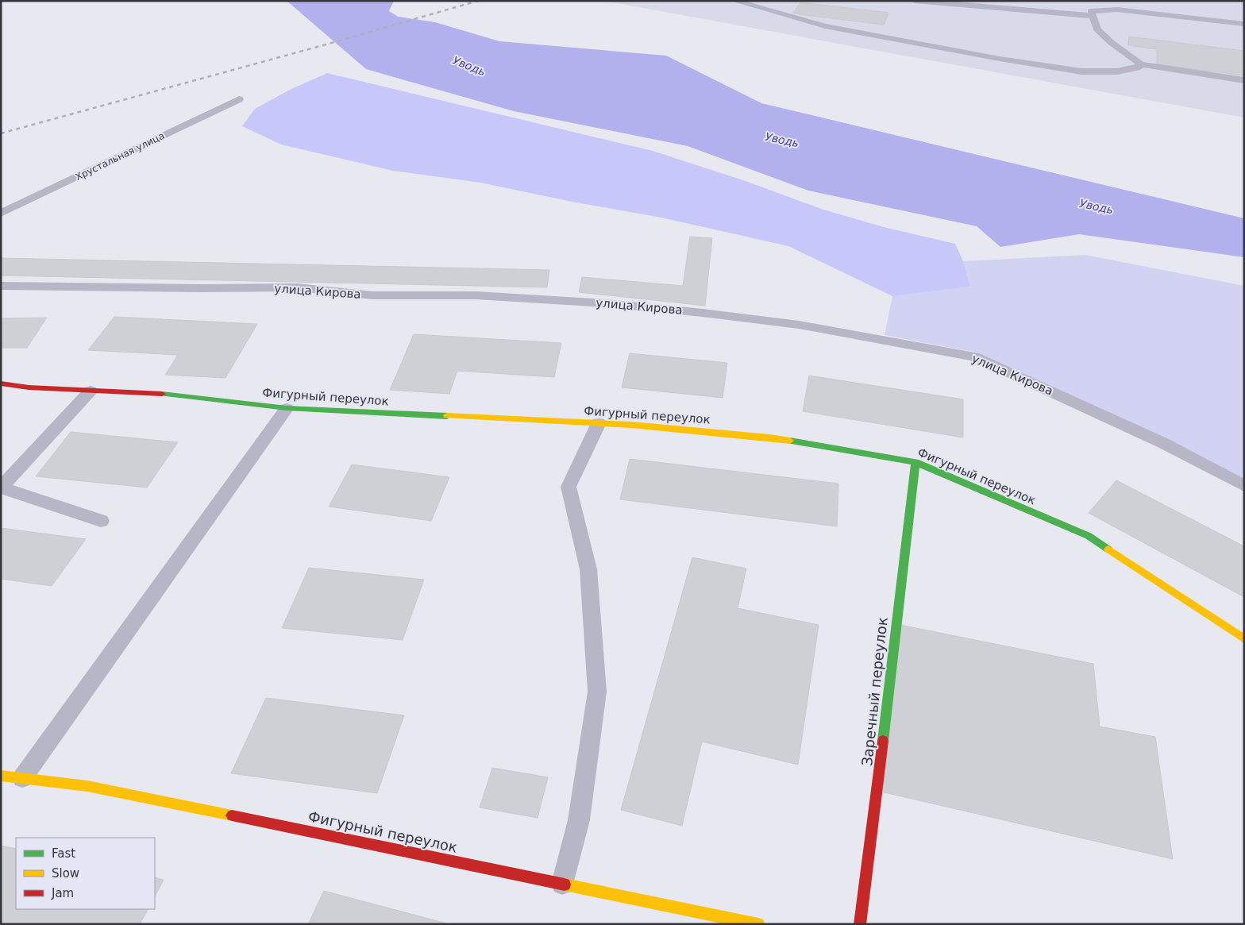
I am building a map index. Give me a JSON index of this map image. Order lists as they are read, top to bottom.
{
  "streets": {
    "street": ["Фигурный переулок", "Заречный переулок"],
    "lane": ["Хрустальная улица", "улица Кирова"]
  },
  "crossings": [
    ["Фигурный переулок", "Заречный переулок"]
  ],
  "water": ["Уводь"],
  "legend": ["Fast", "Slow", "Jam"]
}
